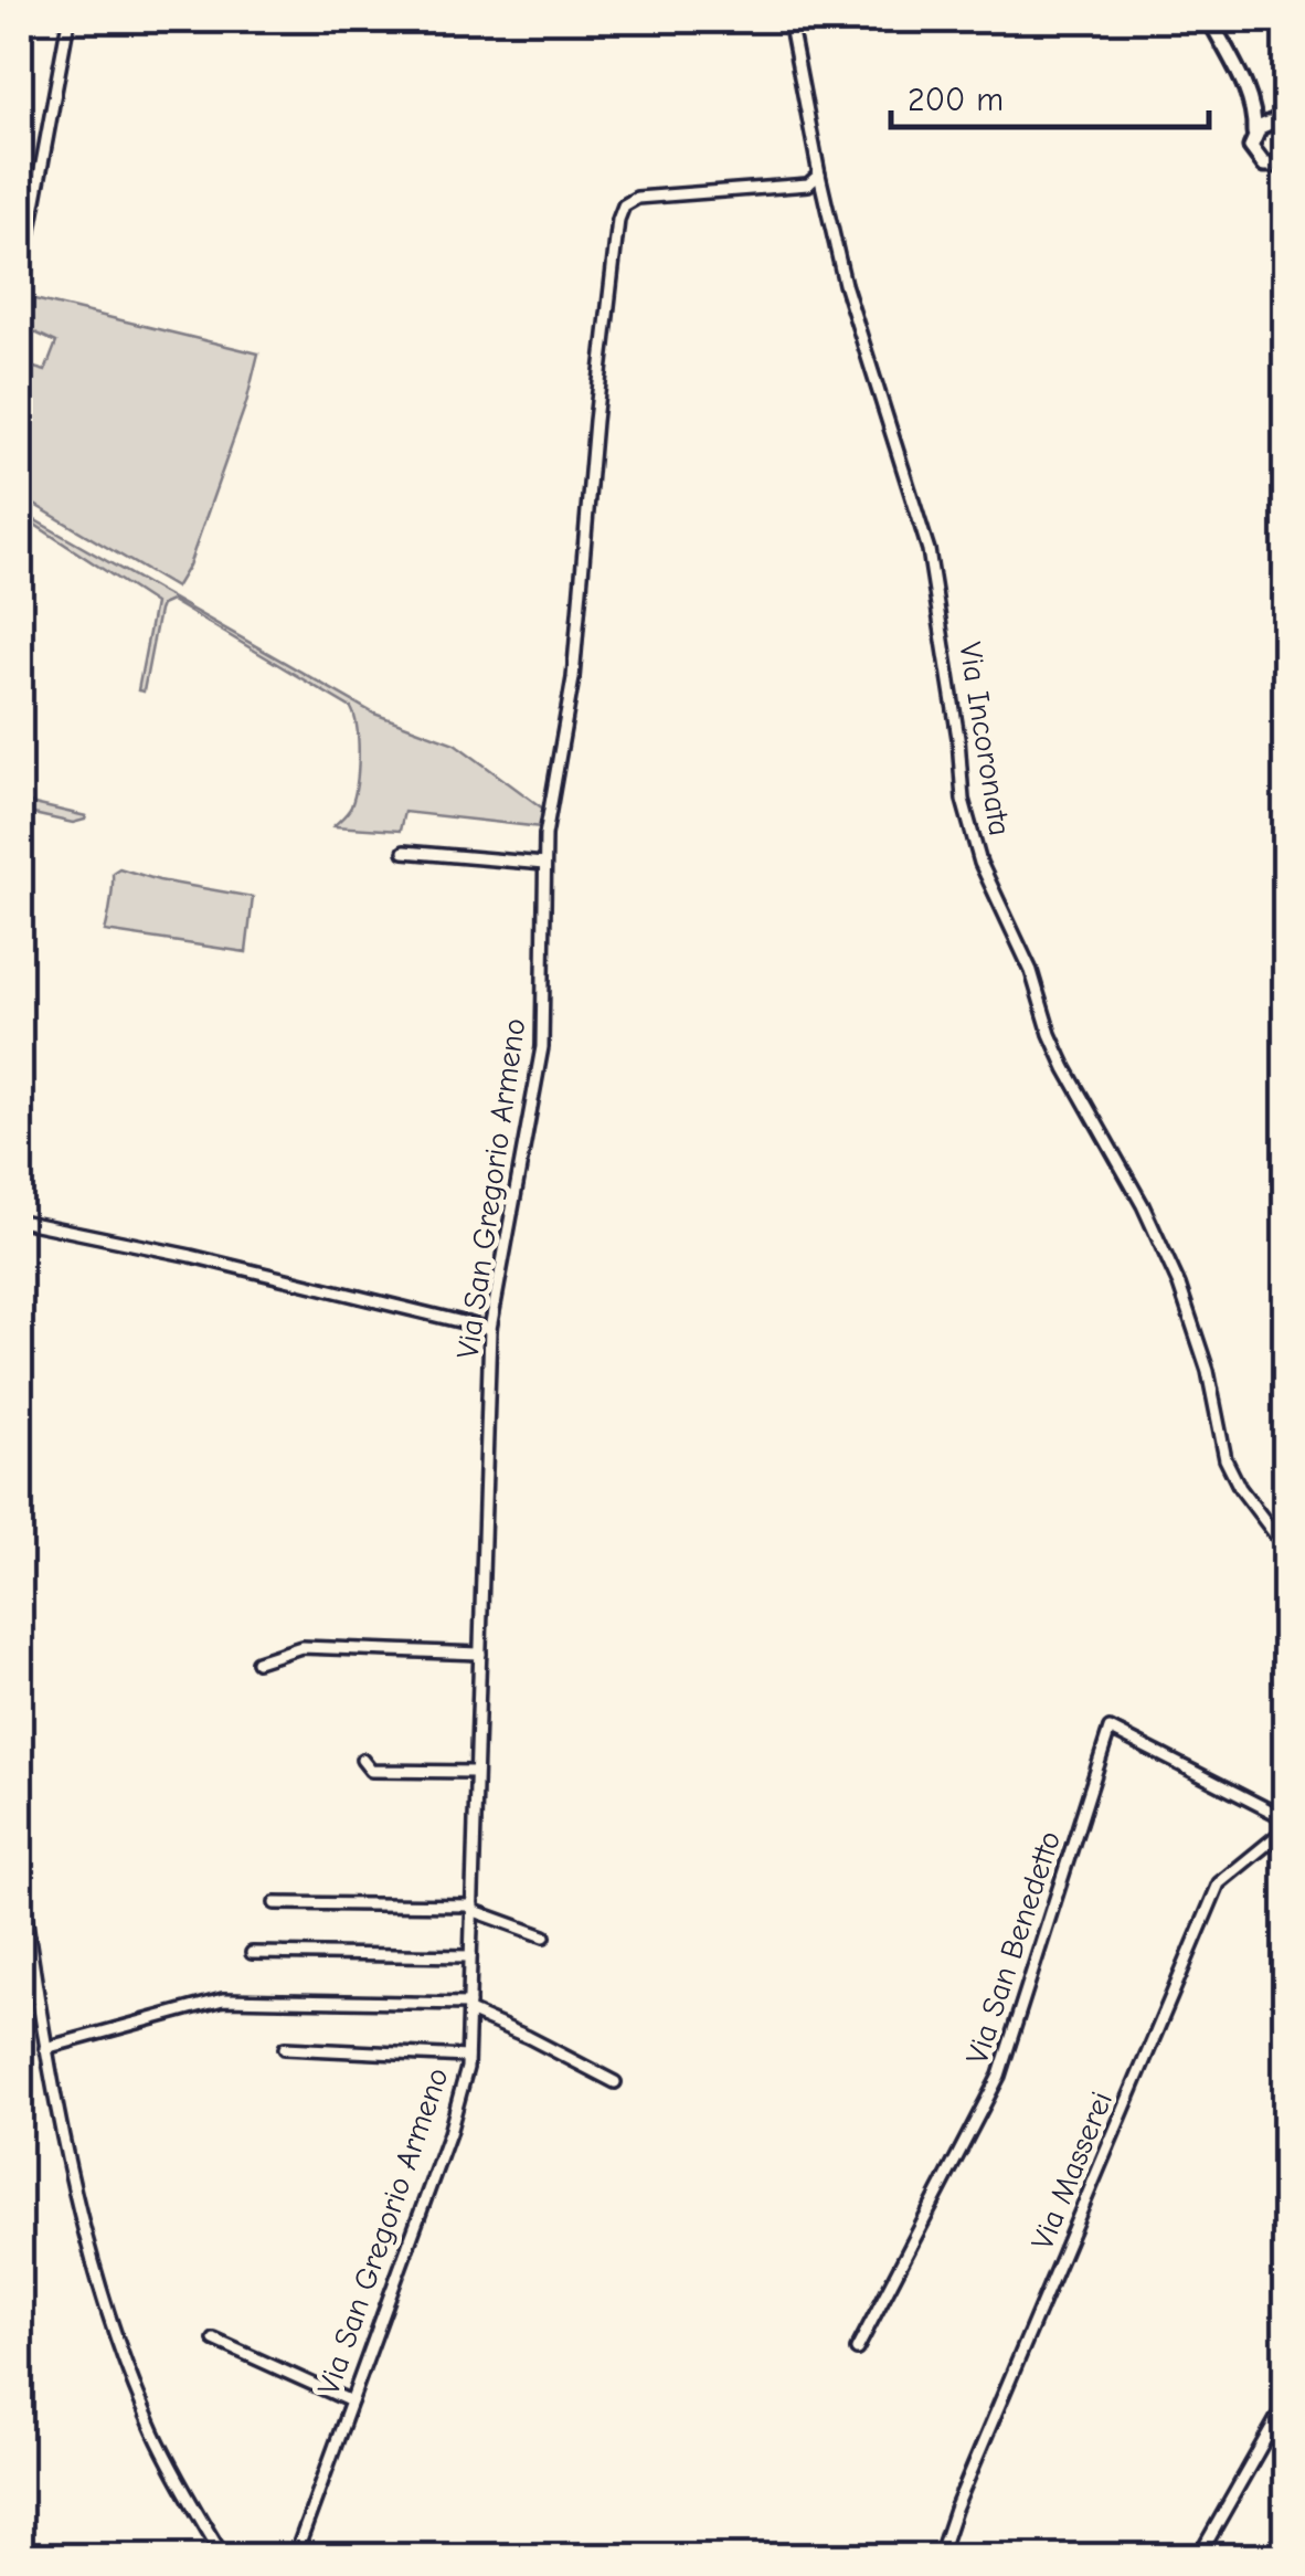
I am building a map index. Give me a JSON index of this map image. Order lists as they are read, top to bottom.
{
  "streets": {
    "street": [
      "Via Incoronata",
      "Via San Gregorio Armeno",
      "Via San Benedetto",
      "Via Masserei"
    ]
  },
  "crossings": [
    ["Via Incoronata", "Via San Gregorio Armeno"]
  ],
  "scale_bar": "200 m"
}
